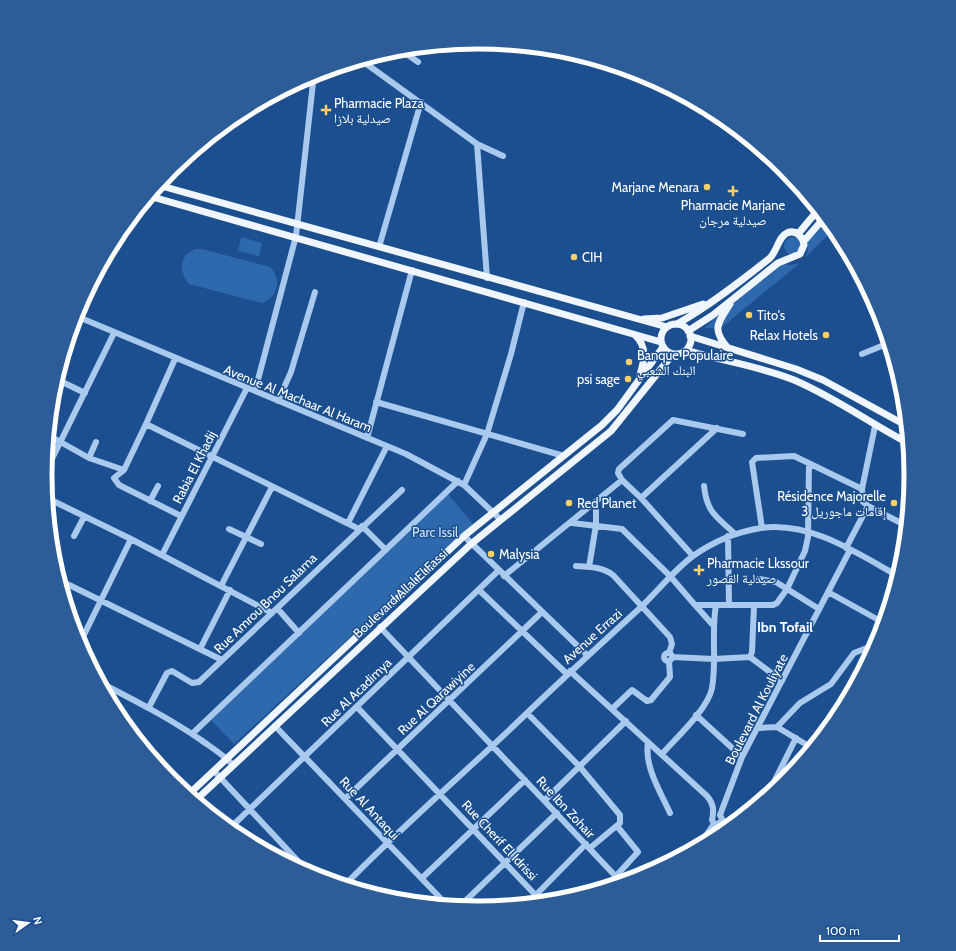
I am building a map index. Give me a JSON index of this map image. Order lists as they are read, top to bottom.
{
  "streets": {
    "main road": ["Boulevard Allal El Fassi"],
    "street": [
      "Avenue Al Machaar Al Haram",
      "Rabia El Khadij",
      "Rue Amrou Bnou Salama",
      "Avenue Errazi",
      "Rue Al Acadimya",
      "Rue Al Qarawiyine",
      "Boulevard Al Kouliyate",
      "Rue Ibn Zohair",
      "Rue Al Antaqui",
      "Rue Cherif El Idrissi"
    ]
  },
  "crossings": [
    ["Avenue Al Machaar Al Haram", "Rabia El Khadij"],
    ["Avenue Al Machaar Al Haram", "Boulevard Allal El Fassi"],
    ["Boulevard Allal El Fassi", "Rue Ibn Zohair"],
    ["Boulevard Allal El Fassi", "Rue Al Antaqui"],
    ["Avenue Errazi", "Boulevard Al Kouliyate"],
    ["Avenue Errazi", "Rue Ibn Zohair"],
    ["Avenue Errazi", "Rue Al Antaqui"],
    ["Avenue Errazi", "Rue Cherif El Idrissi"],
    ["Rue Al Acadimya", "Rue Ibn Zohair"],
    ["Rue Al Acadimya", "Rue Al Antaqui"],
    ["Rue Al Acadimya", "Rue Cherif El Idrissi"],
    ["Rue Al Qarawiyine", "Rue Ibn Zohair"],
    ["Rue Al Qarawiyine", "Rue Al Antaqui"],
    ["Rue Al Qarawiyine", "Rue Cherif El Idrissi"]
  ],
  "districts": ["Ibn Tofail"],
  "parks": ["Parc Issil"],
  "places": {
    "health": ["Pharmacie Plaza صيدلية بلازا", "Pharmacie Marjane صيدلية مرجان", "Pharmacie Lkssour صيدلية القصور"],
    "other": [
      "Marjane Menara",
      "CIH",
      "Tito's",
      "Relax Hotels",
      "Banque Populaire البنك الشعبي",
      "psi sage",
      "Red Planet",
      "Résidence Majorelle إقامات ماجوريل 3",
      "Malysia"
    ]
  },
  "scale_bar": "100 m",
  "north": "right"
}
